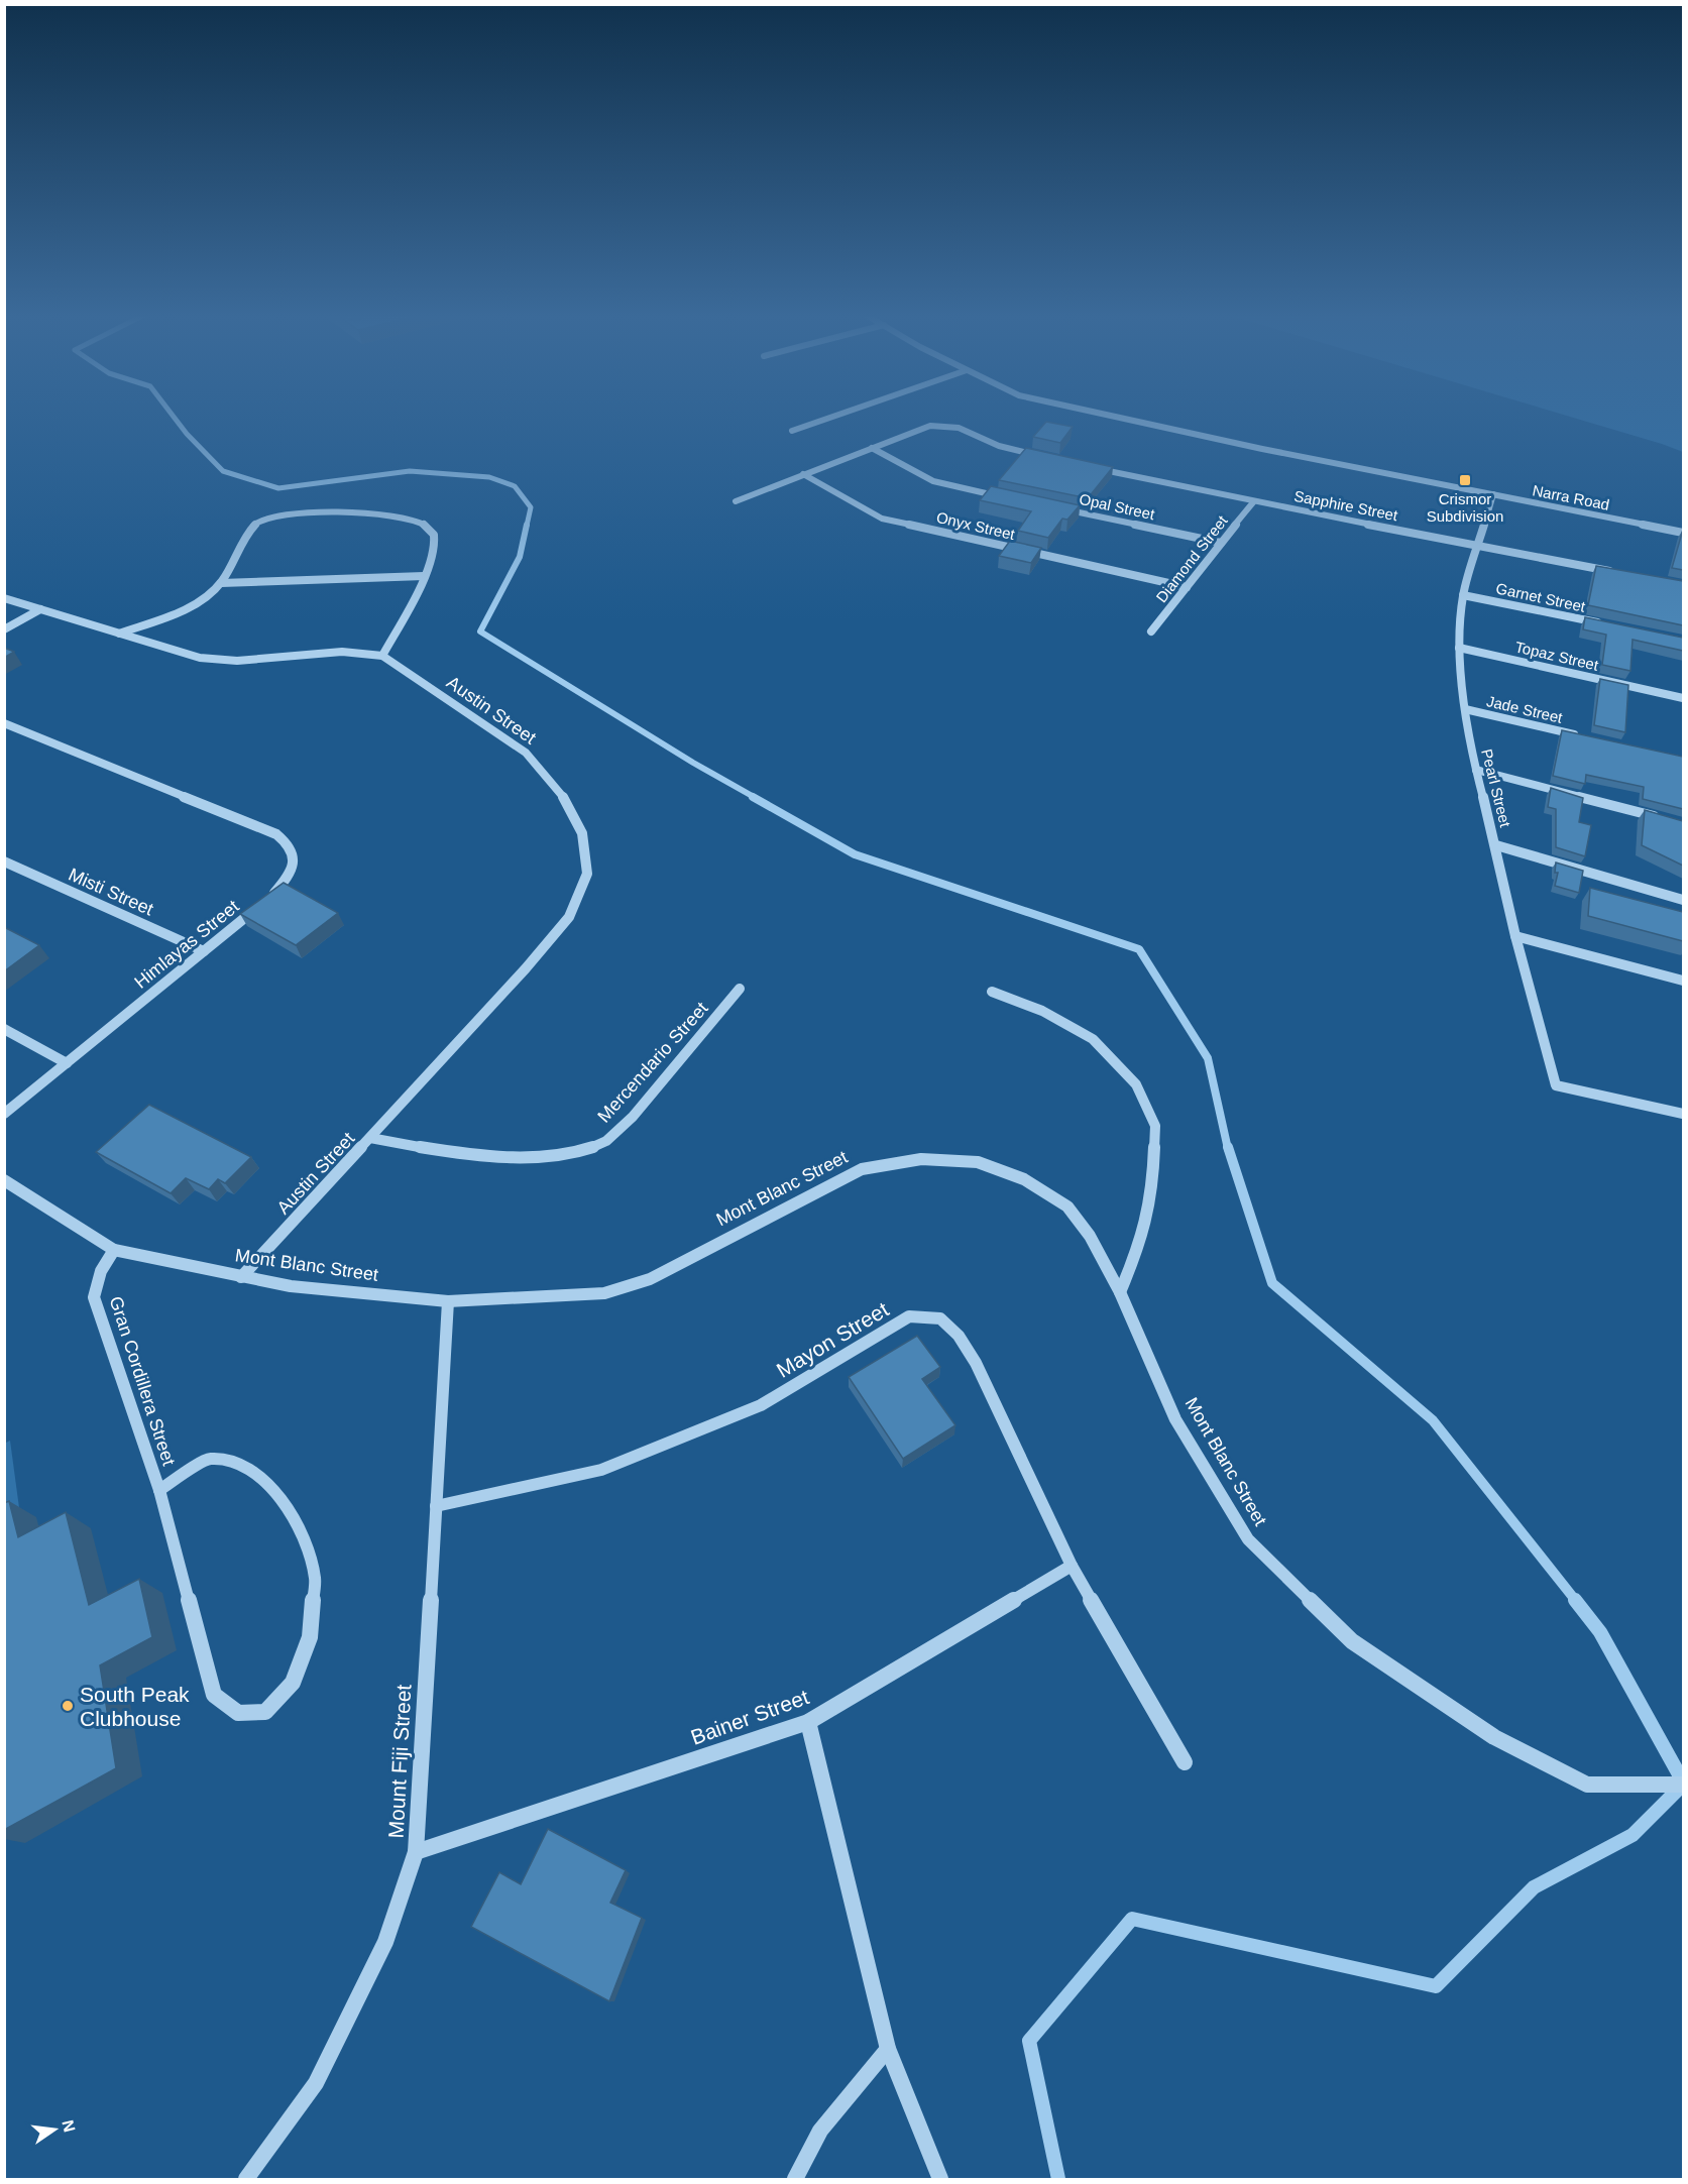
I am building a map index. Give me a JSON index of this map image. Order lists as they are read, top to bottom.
{
  "streets": {
    "street": [
      "Narra Road",
      "Sapphire Street",
      "Opal Street",
      "Onyx Street",
      "Diamond Street",
      "Garnet Street",
      "Topaz Street",
      "Jade Street",
      "Austin Street",
      "Pearl Street",
      "Misti Street",
      "Himlayas Street",
      "Mercendario Street",
      "Mont Blanc Street",
      "Mayon Street",
      "Gran Cordillera Street",
      "Bainer Street",
      "Mount Fiji Street"
    ]
  },
  "crossings": [
    ["Narra Road", "Pearl Street"],
    ["Sapphire Street", "Diamond Street"],
    ["Sapphire Street", "Pearl Street"],
    ["Opal Street", "Diamond Street"],
    ["Onyx Street", "Diamond Street"],
    ["Garnet Street", "Pearl Street"],
    ["Topaz Street", "Pearl Street"],
    ["Jade Street", "Pearl Street"],
    ["Austin Street", "Mercendario Street"],
    ["Austin Street", "Mont Blanc Street"],
    ["Misti Street", "Himlayas Street"],
    ["Mont Blanc Street", "Gran Cordillera Street"],
    ["Mont Blanc Street", "Mount Fiji Street"],
    ["Mayon Street", "Bainer Street"],
    ["Mayon Street", "Mount Fiji Street"],
    ["Bainer Street", "Mount Fiji Street"]
  ],
  "places": {
    "transit": ["Crismor Subdivision"],
    "other": ["South Peak Clubhouse"]
  },
  "north": "right"
}
